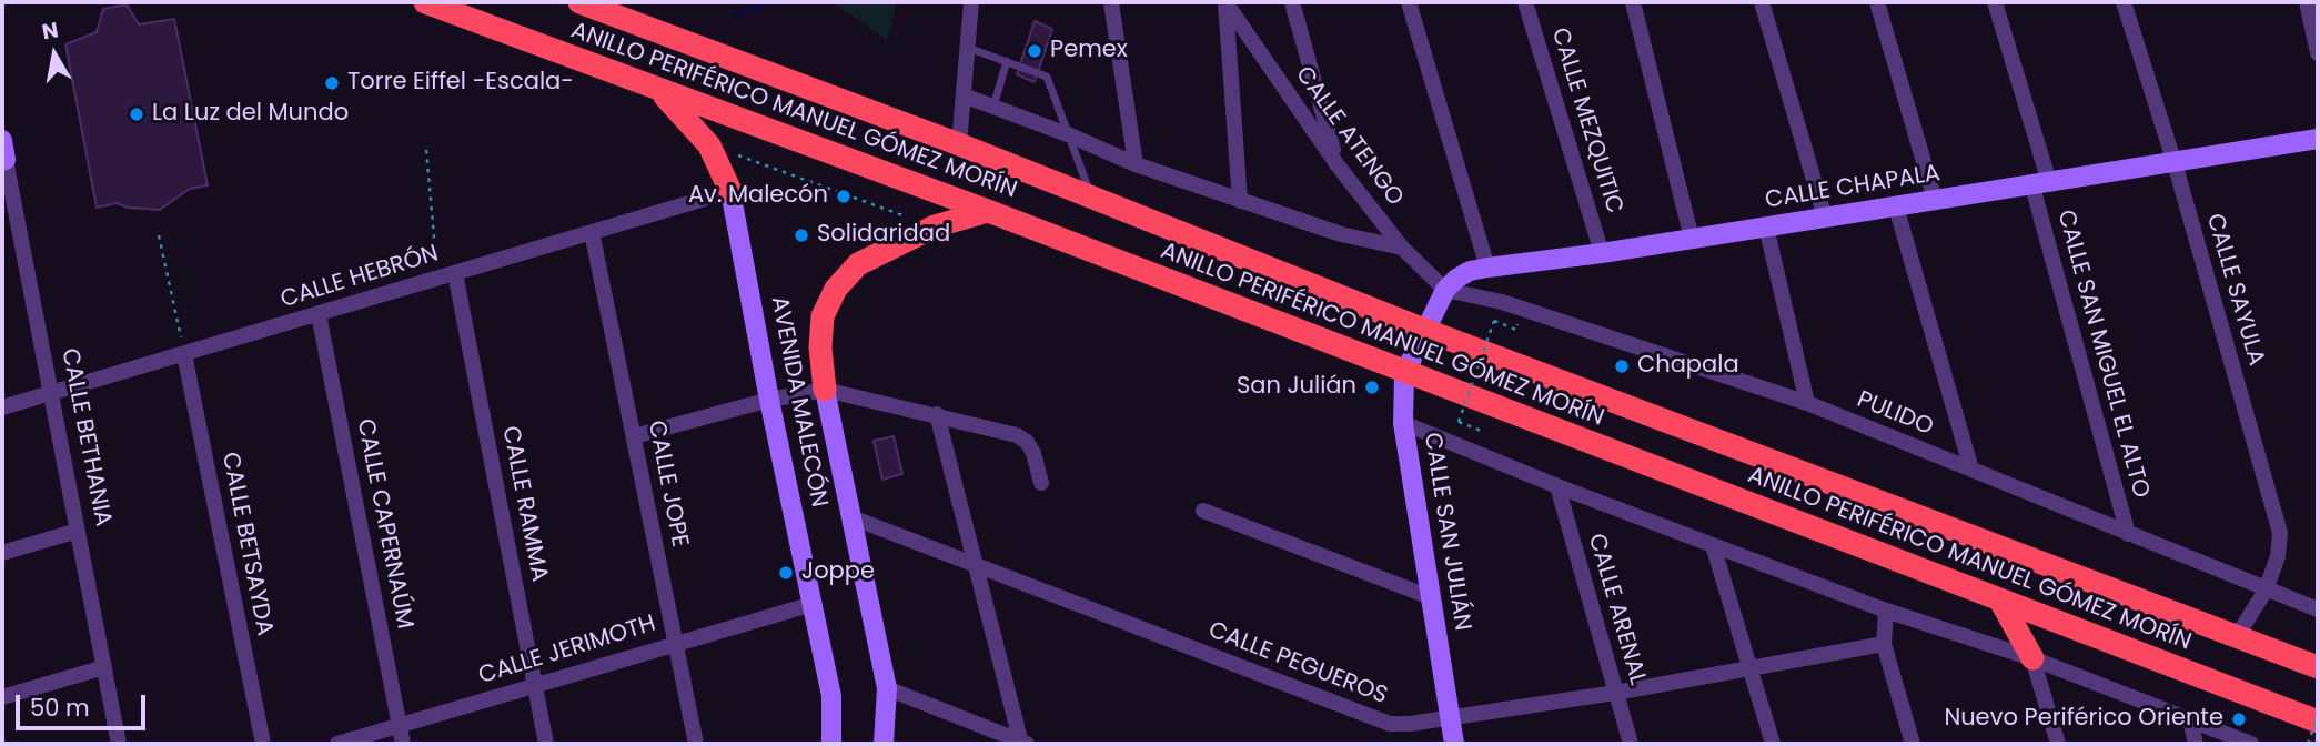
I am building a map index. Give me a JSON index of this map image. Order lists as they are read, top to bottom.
{
  "streets": {
    "highway": ["ANILLO PERIFÉRICO MANUEL GÓMEZ MORÍN", "AVENIDA MALECÓN"],
    "street": [
      "CALLE MEZQUITIC",
      "CALLE ATENGO",
      "CALLE CHAPALA",
      "CALLE HEBRÓN",
      "CALLE SAYULA",
      "CALLE SAN MIGUEL EL ALTO",
      "PULIDO",
      "CALLE BETHANIA",
      "CALLE JOPE",
      "CALLE RAMMA",
      "CALLE CAPERNAÚM",
      "CALLE SAN JULIÁN",
      "CALLE BETSAYDA",
      "CALLE ARENAL",
      "CALLE JERIMOTH",
      "CALLE PEGUEROS"
    ]
  },
  "crossings": [
    ["ANILLO PERIFÉRICO MANUEL GÓMEZ MORÍN", "CALLE CHAPALA"],
    ["ANILLO PERIFÉRICO MANUEL GÓMEZ MORÍN", "CALLE SAYULA"],
    ["ANILLO PERIFÉRICO MANUEL GÓMEZ MORÍN", "AVENIDA MALECÓN"],
    ["ANILLO PERIFÉRICO MANUEL GÓMEZ MORÍN", "CALLE SAN JULIÁN"],
    ["CALLE MEZQUITIC", "CALLE CHAPALA"],
    ["CALLE ATENGO", "CALLE CHAPALA"],
    ["CALLE ATENGO", "PULIDO"],
    ["CALLE CHAPALA", "CALLE SAYULA"],
    ["CALLE CHAPALA", "CALLE SAN MIGUEL EL ALTO"],
    ["CALLE CHAPALA", "PULIDO"],
    ["CALLE CHAPALA", "CALLE SAN JULIÁN"],
    ["CALLE HEBRÓN", "AVENIDA MALECÓN"],
    ["CALLE HEBRÓN", "CALLE BETHANIA"],
    ["CALLE HEBRÓN", "CALLE JOPE"],
    ["CALLE HEBRÓN", "CALLE RAMMA"],
    ["CALLE HEBRÓN", "CALLE CAPERNAÚM"],
    ["CALLE HEBRÓN", "CALLE BETSAYDA"],
    ["CALLE SAYULA", "PULIDO"],
    ["CALLE SAN MIGUEL EL ALTO", "PULIDO"],
    ["AVENIDA MALECÓN", "CALLE JERIMOTH"],
    ["AVENIDA MALECÓN", "CALLE PEGUEROS"],
    ["CALLE JOPE", "CALLE JERIMOTH"],
    ["CALLE RAMMA", "CALLE JERIMOTH"],
    ["CALLE CAPERNAÚM", "CALLE JERIMOTH"],
    ["CALLE SAN JULIÁN", "CALLE PEGUEROS"],
    ["CALLE ARENAL", "CALLE PEGUEROS"]
  ],
  "places": [
    "Pemex",
    "Torre Eiffel -Escala-",
    "La Luz del Mundo",
    "Av. Malecón",
    "Solidaridad",
    "Chapala",
    "San Julián",
    "Joppe",
    "Nuevo Periférico Oriente"
  ],
  "scale_bar": "50 m",
  "north": "top"
}
